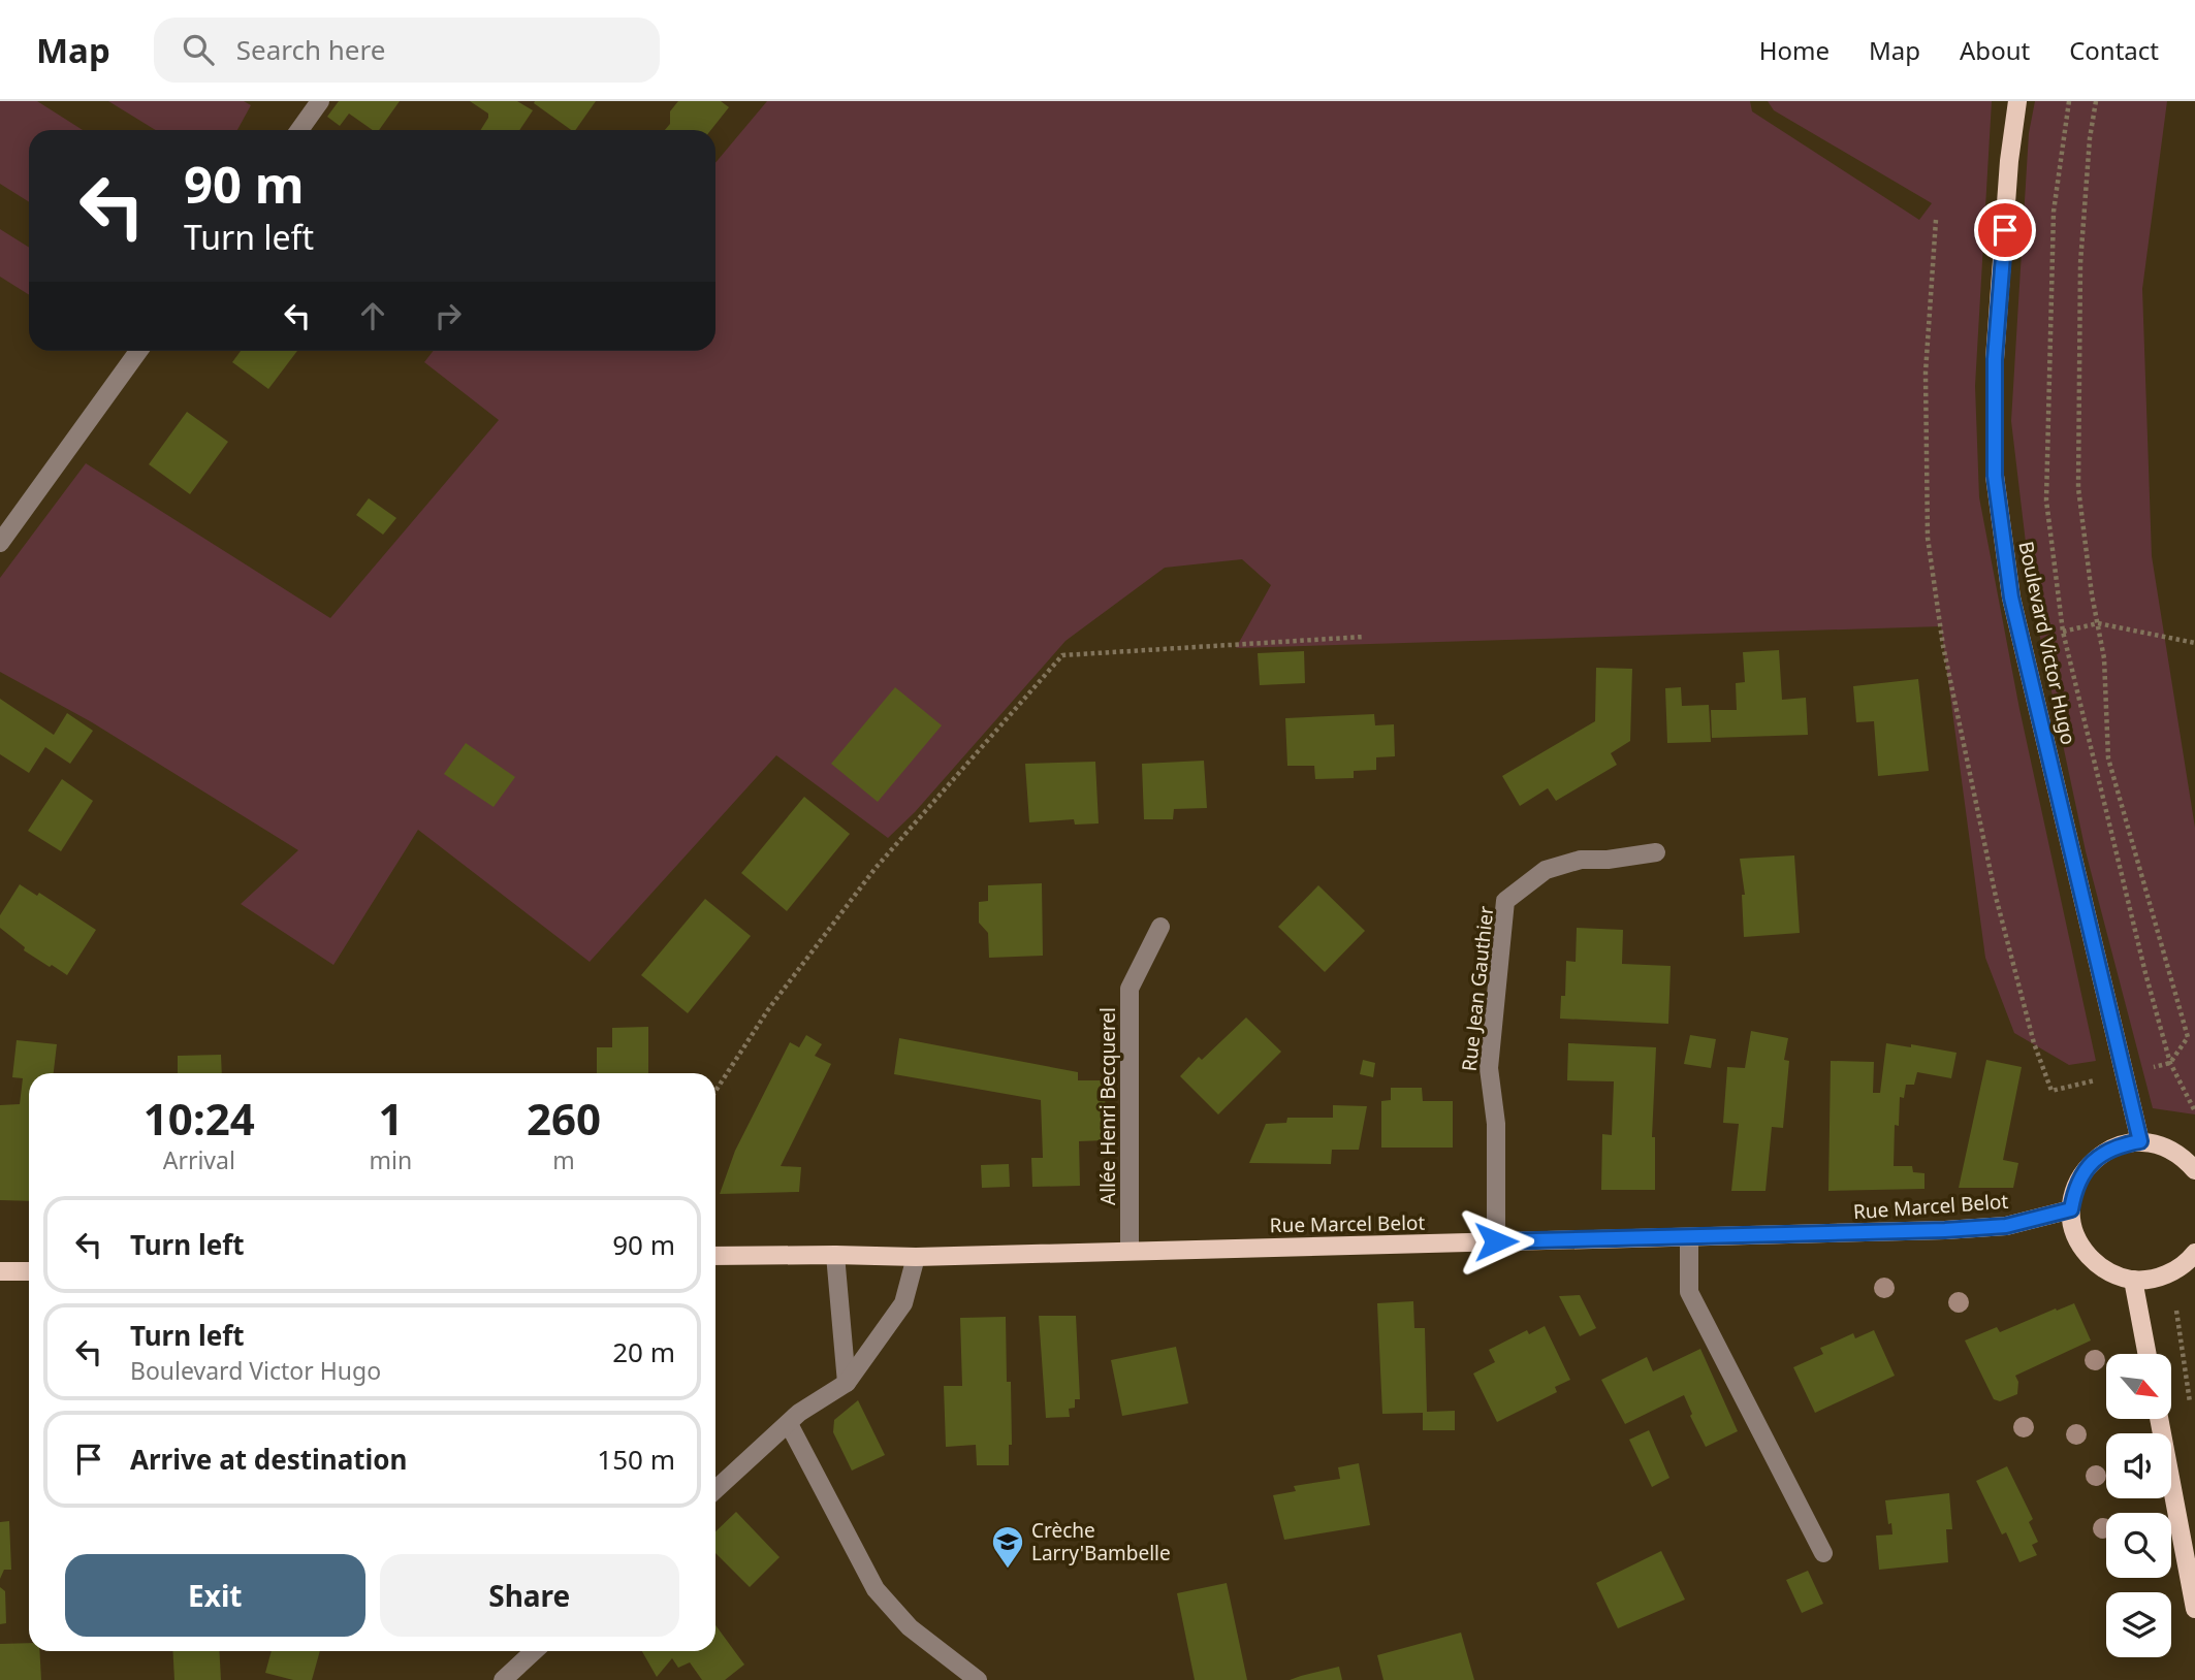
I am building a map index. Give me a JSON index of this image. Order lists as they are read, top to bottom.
{
  "streets": {
    "main road": ["Boulevard Victor Hugo", "Rue Marcel Belot"],
    "street": ["Rue Jean Gauthier", "Allée Henri Becquerel"]
  },
  "crossings": [
    ["Rue Jean Gauthier", "Rue Marcel Belot"],
    ["Allée Henri Becquerel", "Rue Marcel Belot"]
  ],
  "places": {
    "school or university": ["Crèche Larry'Bambelle"]
  },
  "north": "bottom right",
  "page": {
    "header": "Map",
    "search": "Search here",
    "nav": [
      "Home",
      "Map",
      "About",
      "Contact"
    ],
    "turn": ["90 m", "Turn left"],
    "eta": [
      "10:24",
      "Arrival",
      "1",
      "min",
      "260",
      "m"
    ],
    "list": [
      {
        "name": "Turn left",
        "value": "90 m"
      },
      {
        "name": "Turn left",
        "note": "Boulevard Victor Hugo",
        "value": "20 m"
      },
      {
        "name": "Arrive at destination",
        "value": "150 m"
      }
    ],
    "buttons": ["Exit", "Share"]
  }
}
